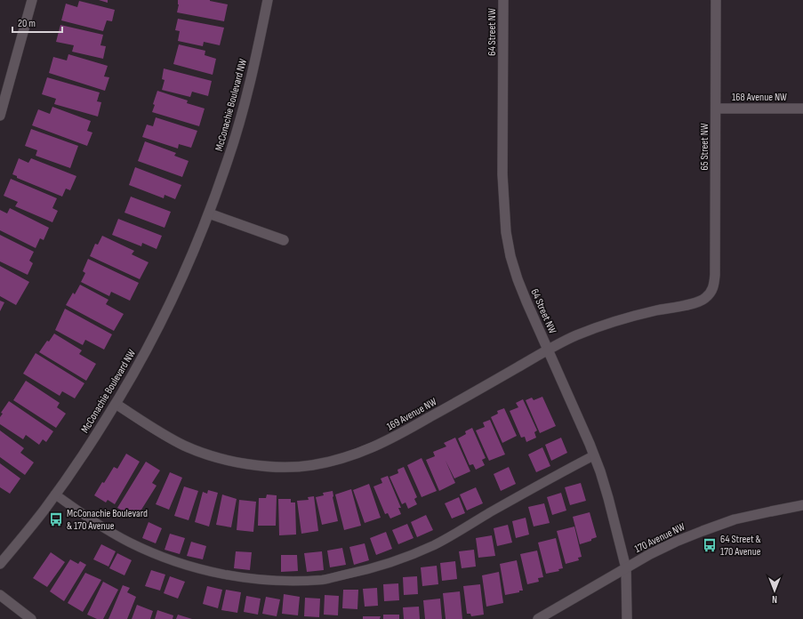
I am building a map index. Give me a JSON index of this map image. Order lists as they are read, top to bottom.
{
  "streets": {
    "street": [
      "64 Street NW",
      "168 Avenue NW",
      "McConachie Boulevard NW",
      "65 Street NW",
      "169 Avenue NW",
      "170 Avenue NW"
    ]
  },
  "crossings": [
    ["64 Street NW", "169 Avenue NW"],
    ["64 Street NW", "170 Avenue NW"],
    ["168 Avenue NW", "65 Street NW"],
    ["McConachie Boulevard NW", "169 Avenue NW"],
    ["65 Street NW", "169 Avenue NW"]
  ],
  "places": {
    "bus stop": ["McConachie Boulevard & 170 Avenue", "64 Street & 170 Avenue"]
  },
  "scale_bar": "20 m",
  "north": "bottom"
}
